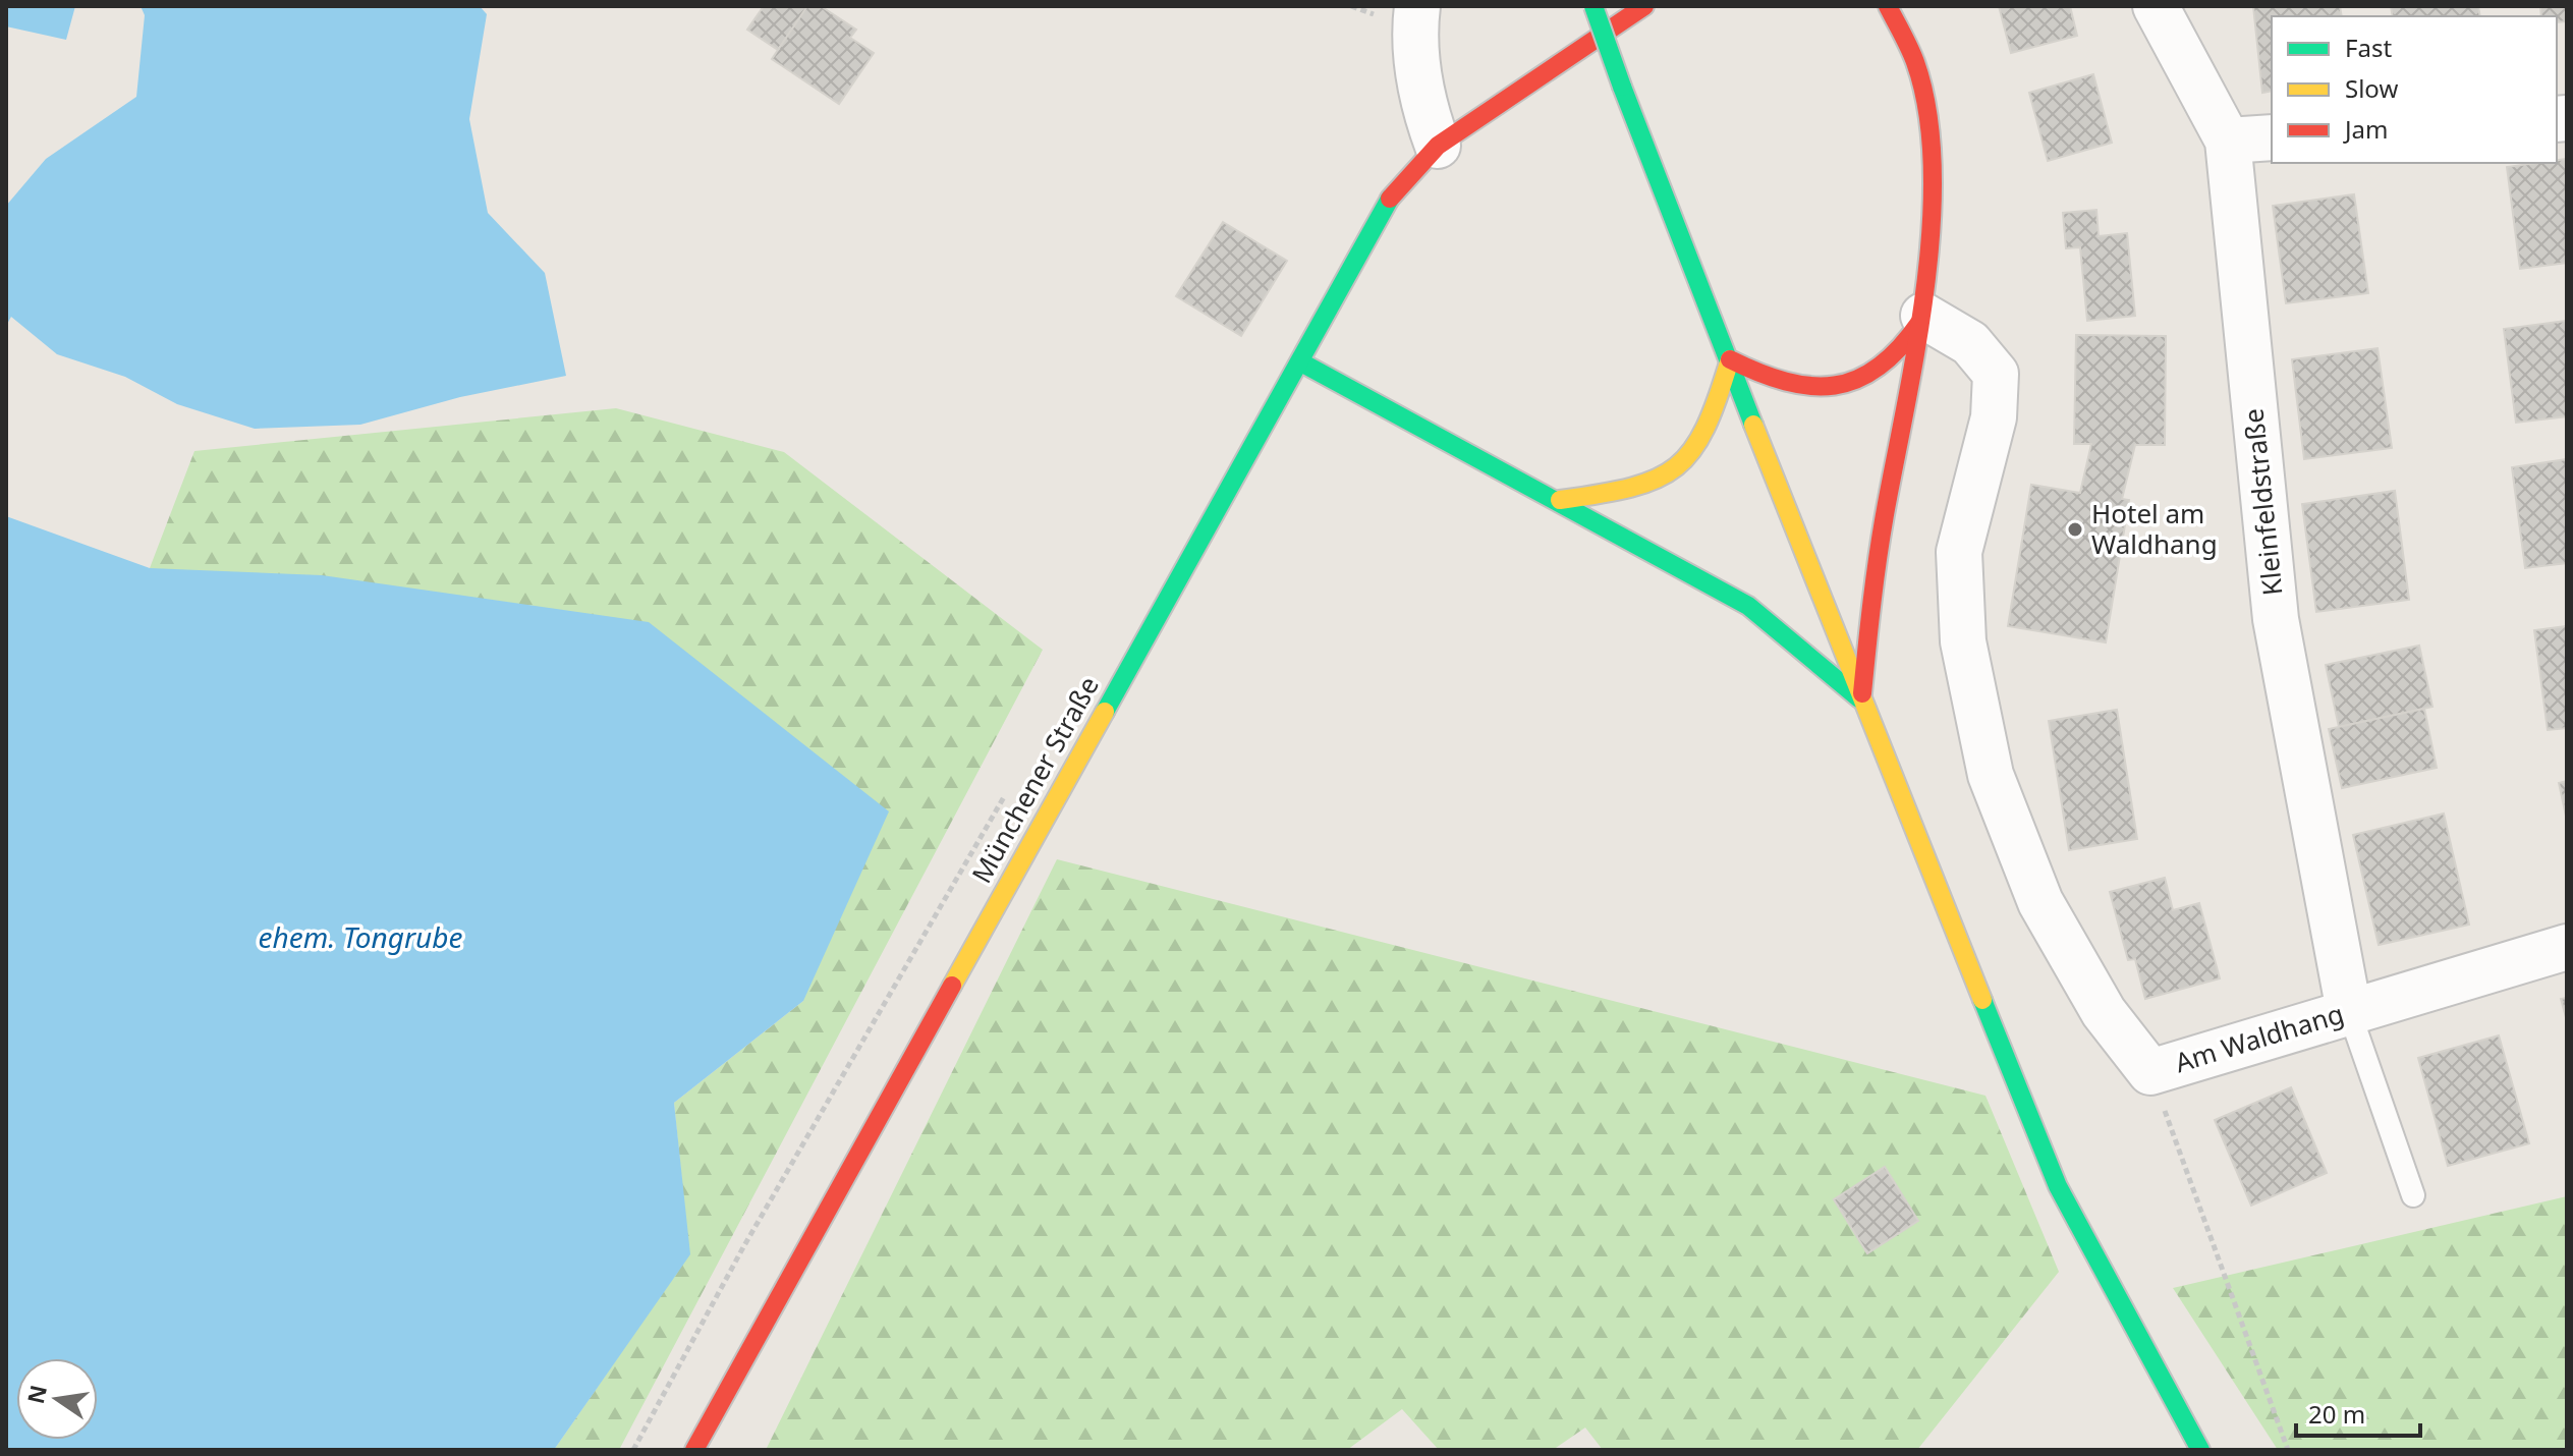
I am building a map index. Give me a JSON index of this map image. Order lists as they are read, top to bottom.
{
  "streets": {
    "main road": ["Münchener Straße"],
    "street": ["Kleinfeldstraße", "Am Waldhang"]
  },
  "crossings": [
    ["Kleinfeldstraße", "Am Waldhang"]
  ],
  "water": ["ehem. Tongrube"],
  "places": ["Hotel am Waldhang"],
  "legend": ["Fast", "Slow", "Jam"],
  "scale_bar": "20 m",
  "north": "left"
}
